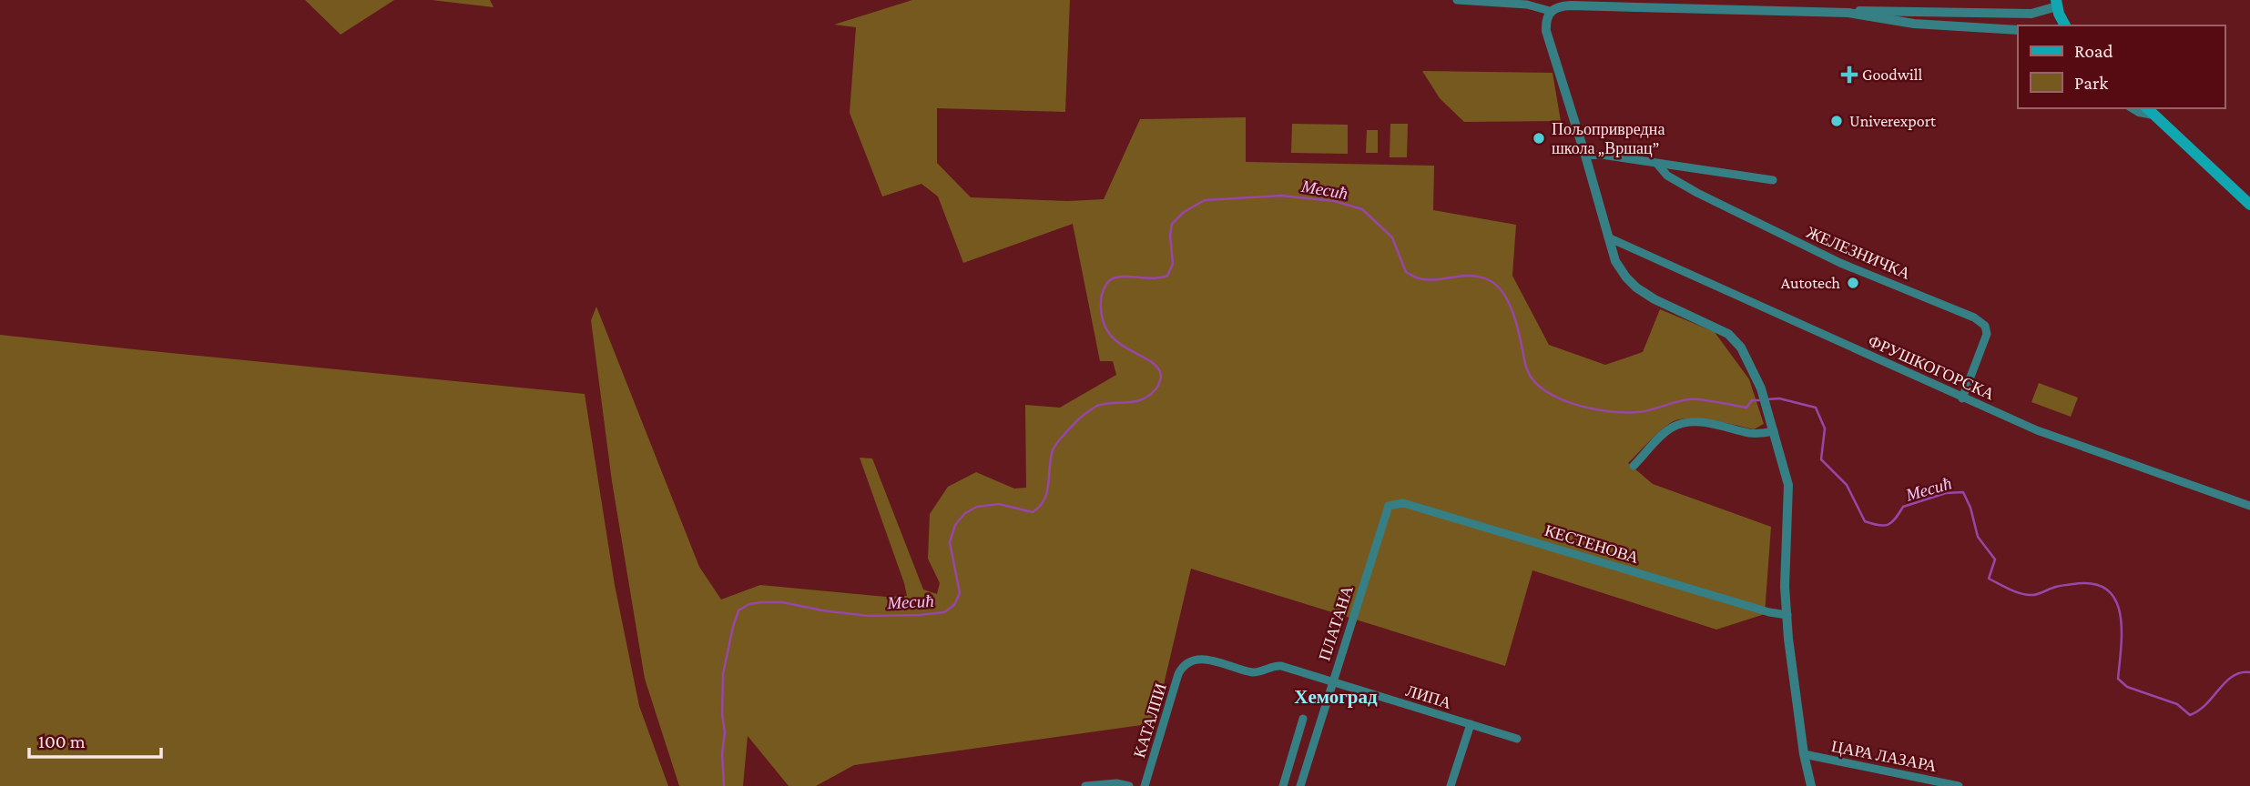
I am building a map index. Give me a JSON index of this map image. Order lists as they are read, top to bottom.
{
  "streets": {
    "street": [
      "ЖЕЛЕЗНИЧКА",
      "ФРУШКОГОРСКА",
      "КЕСТЕНОВА",
      "ПЛАТАНА",
      "ЛИПА",
      "КАТАЛПИ",
      "ЦАРА ЛАЗАРА"
    ]
  },
  "crossings": [
    ["ЖЕЛЕЗНИЧКА", "ФРУШКОГОРСКА"],
    ["КЕСТЕНОВА", "ПЛАТАНА"],
    ["ПЛАТАНА", "ЛИПА"],
    ["ЛИПА", "КАТАЛПИ"]
  ],
  "districts": ["Хемоград"],
  "water": ["Месић"],
  "places": {
    "health": ["Goodwill"],
    "other": ["Univerexport", "Пољопривредна школа „Вршац”", "Autotech"]
  },
  "legend": ["Road", "Park"],
  "scale_bar": "100 m"
}
